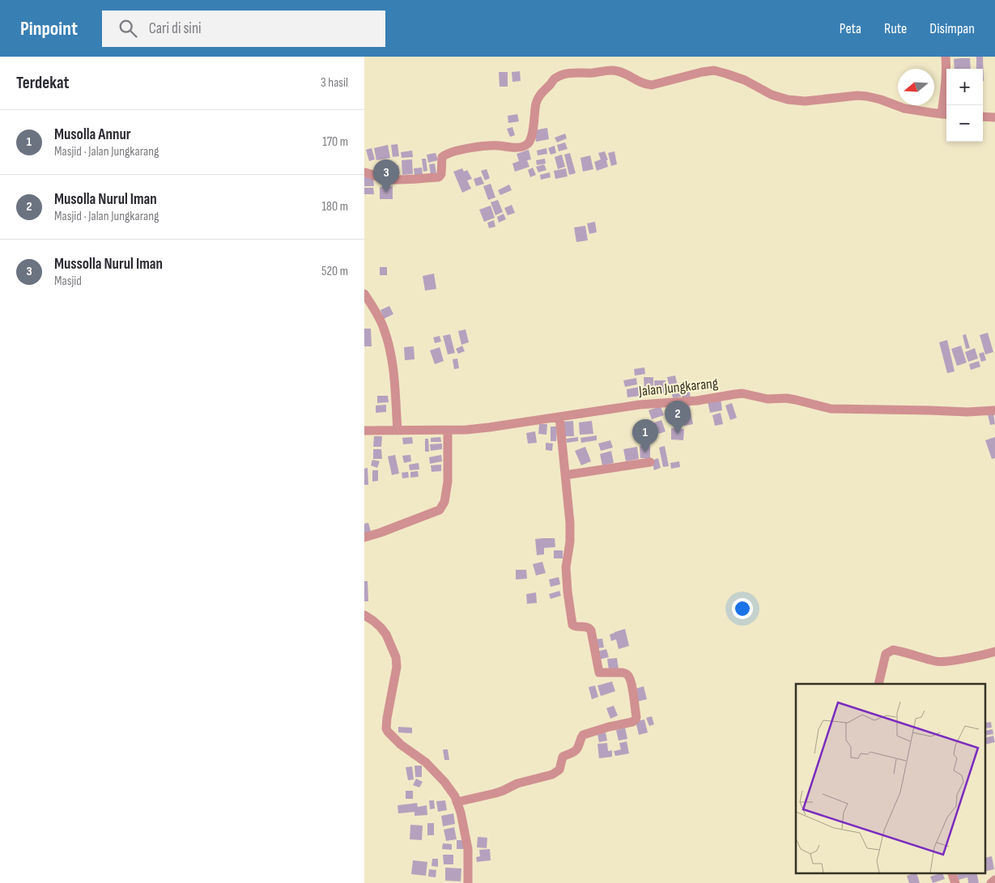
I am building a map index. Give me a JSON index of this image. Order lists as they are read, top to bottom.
{
  "streets": {
    "street": ["Jalan Jungkarang"]
  },
  "north": "left",
  "page": {
    "header": "Pinpoint",
    "search": "Cari di sini",
    "nav": ["Peta", "Rute", "Disimpan"],
    "heading": ["Terdekat", "3 hasil"],
    "map_buttons": ["+", "−"],
    "list": [
      {
        "mark": "1",
        "name": "Musolla Annur",
        "note": "Masjid · Jalan Jungkarang",
        "value": "170 m"
      },
      {
        "mark": "2",
        "name": "Musolla Nurul Iman",
        "note": "Masjid · Jalan Jungkarang",
        "value": "180 m"
      },
      {
        "mark": "3",
        "name": "Mussolla Nurul Iman",
        "note": "Masjid",
        "value": "520 m"
      }
    ],
    "pins": ["3", "2", "1"]
  }
}
